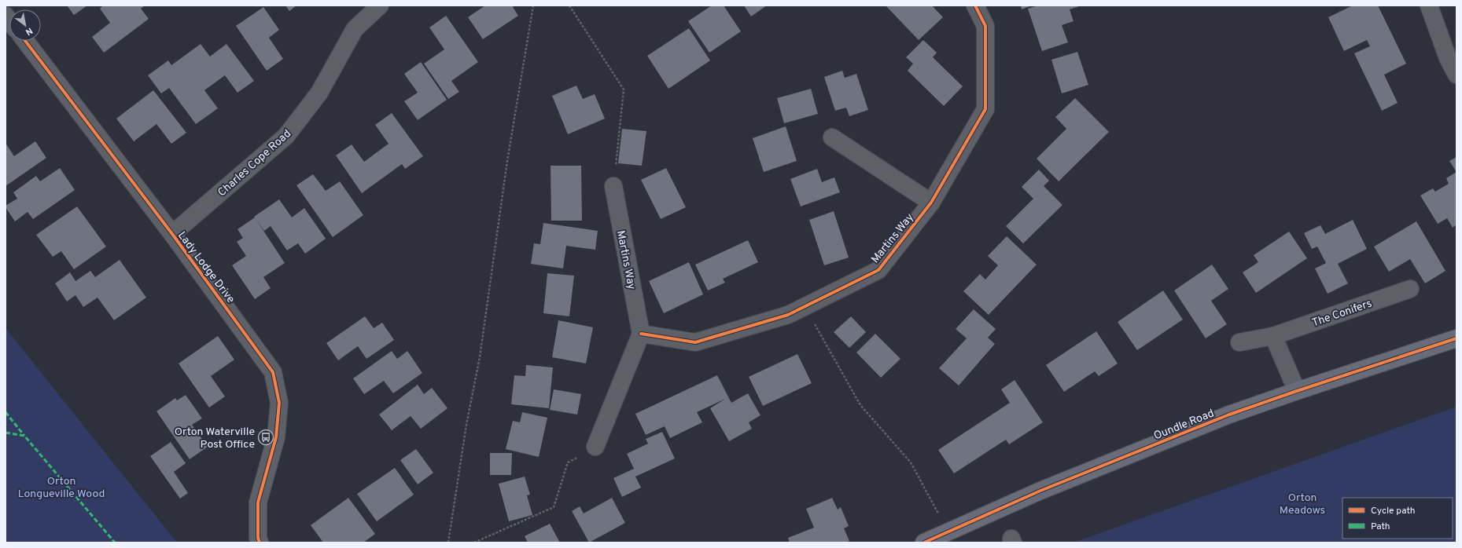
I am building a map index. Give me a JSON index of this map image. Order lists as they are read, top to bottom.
{
  "streets": {
    "main road": ["Oundle Road"],
    "street": [
      "Charles Cope Road",
      "Martins Way",
      "Lady Lodge Drive",
      "The Conifers"
    ]
  },
  "crossings": [
    ["Charles Cope Road", "Lady Lodge Drive"]
  ],
  "parks": ["Orton Longueville Wood", "Orton Meadows"],
  "places": {
    "bus stop": ["Orton Waterville Post Office"]
  },
  "legend": ["Cycle path", "Path"],
  "north": "bottom right"
}
